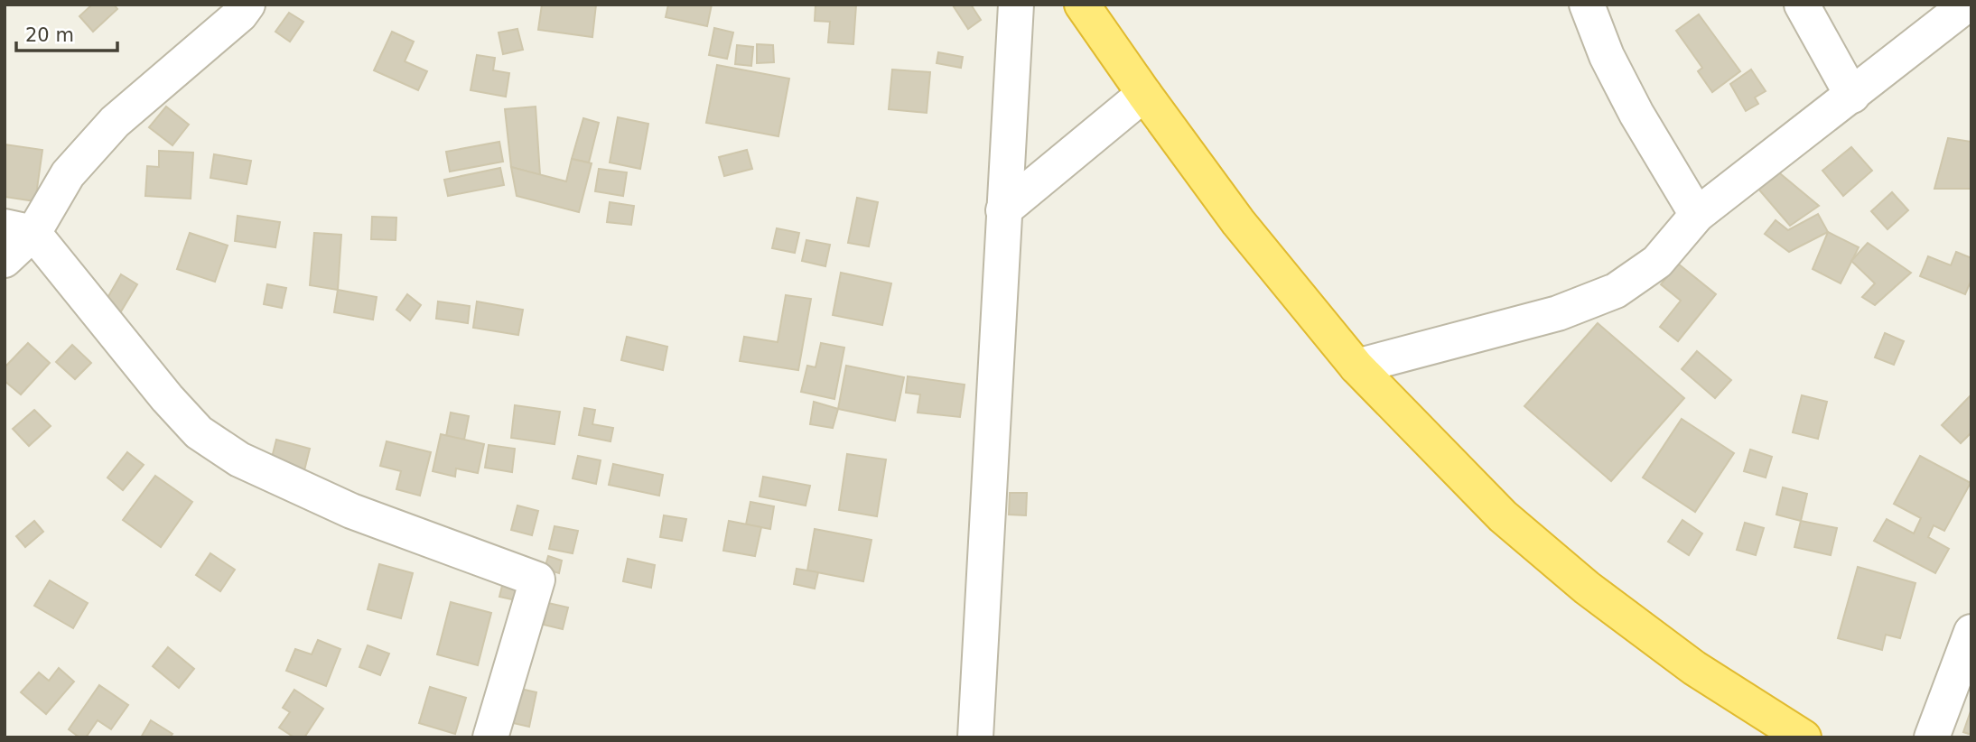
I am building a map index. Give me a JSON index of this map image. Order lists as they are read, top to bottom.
{
  "scale_bar": "20 m"
}
